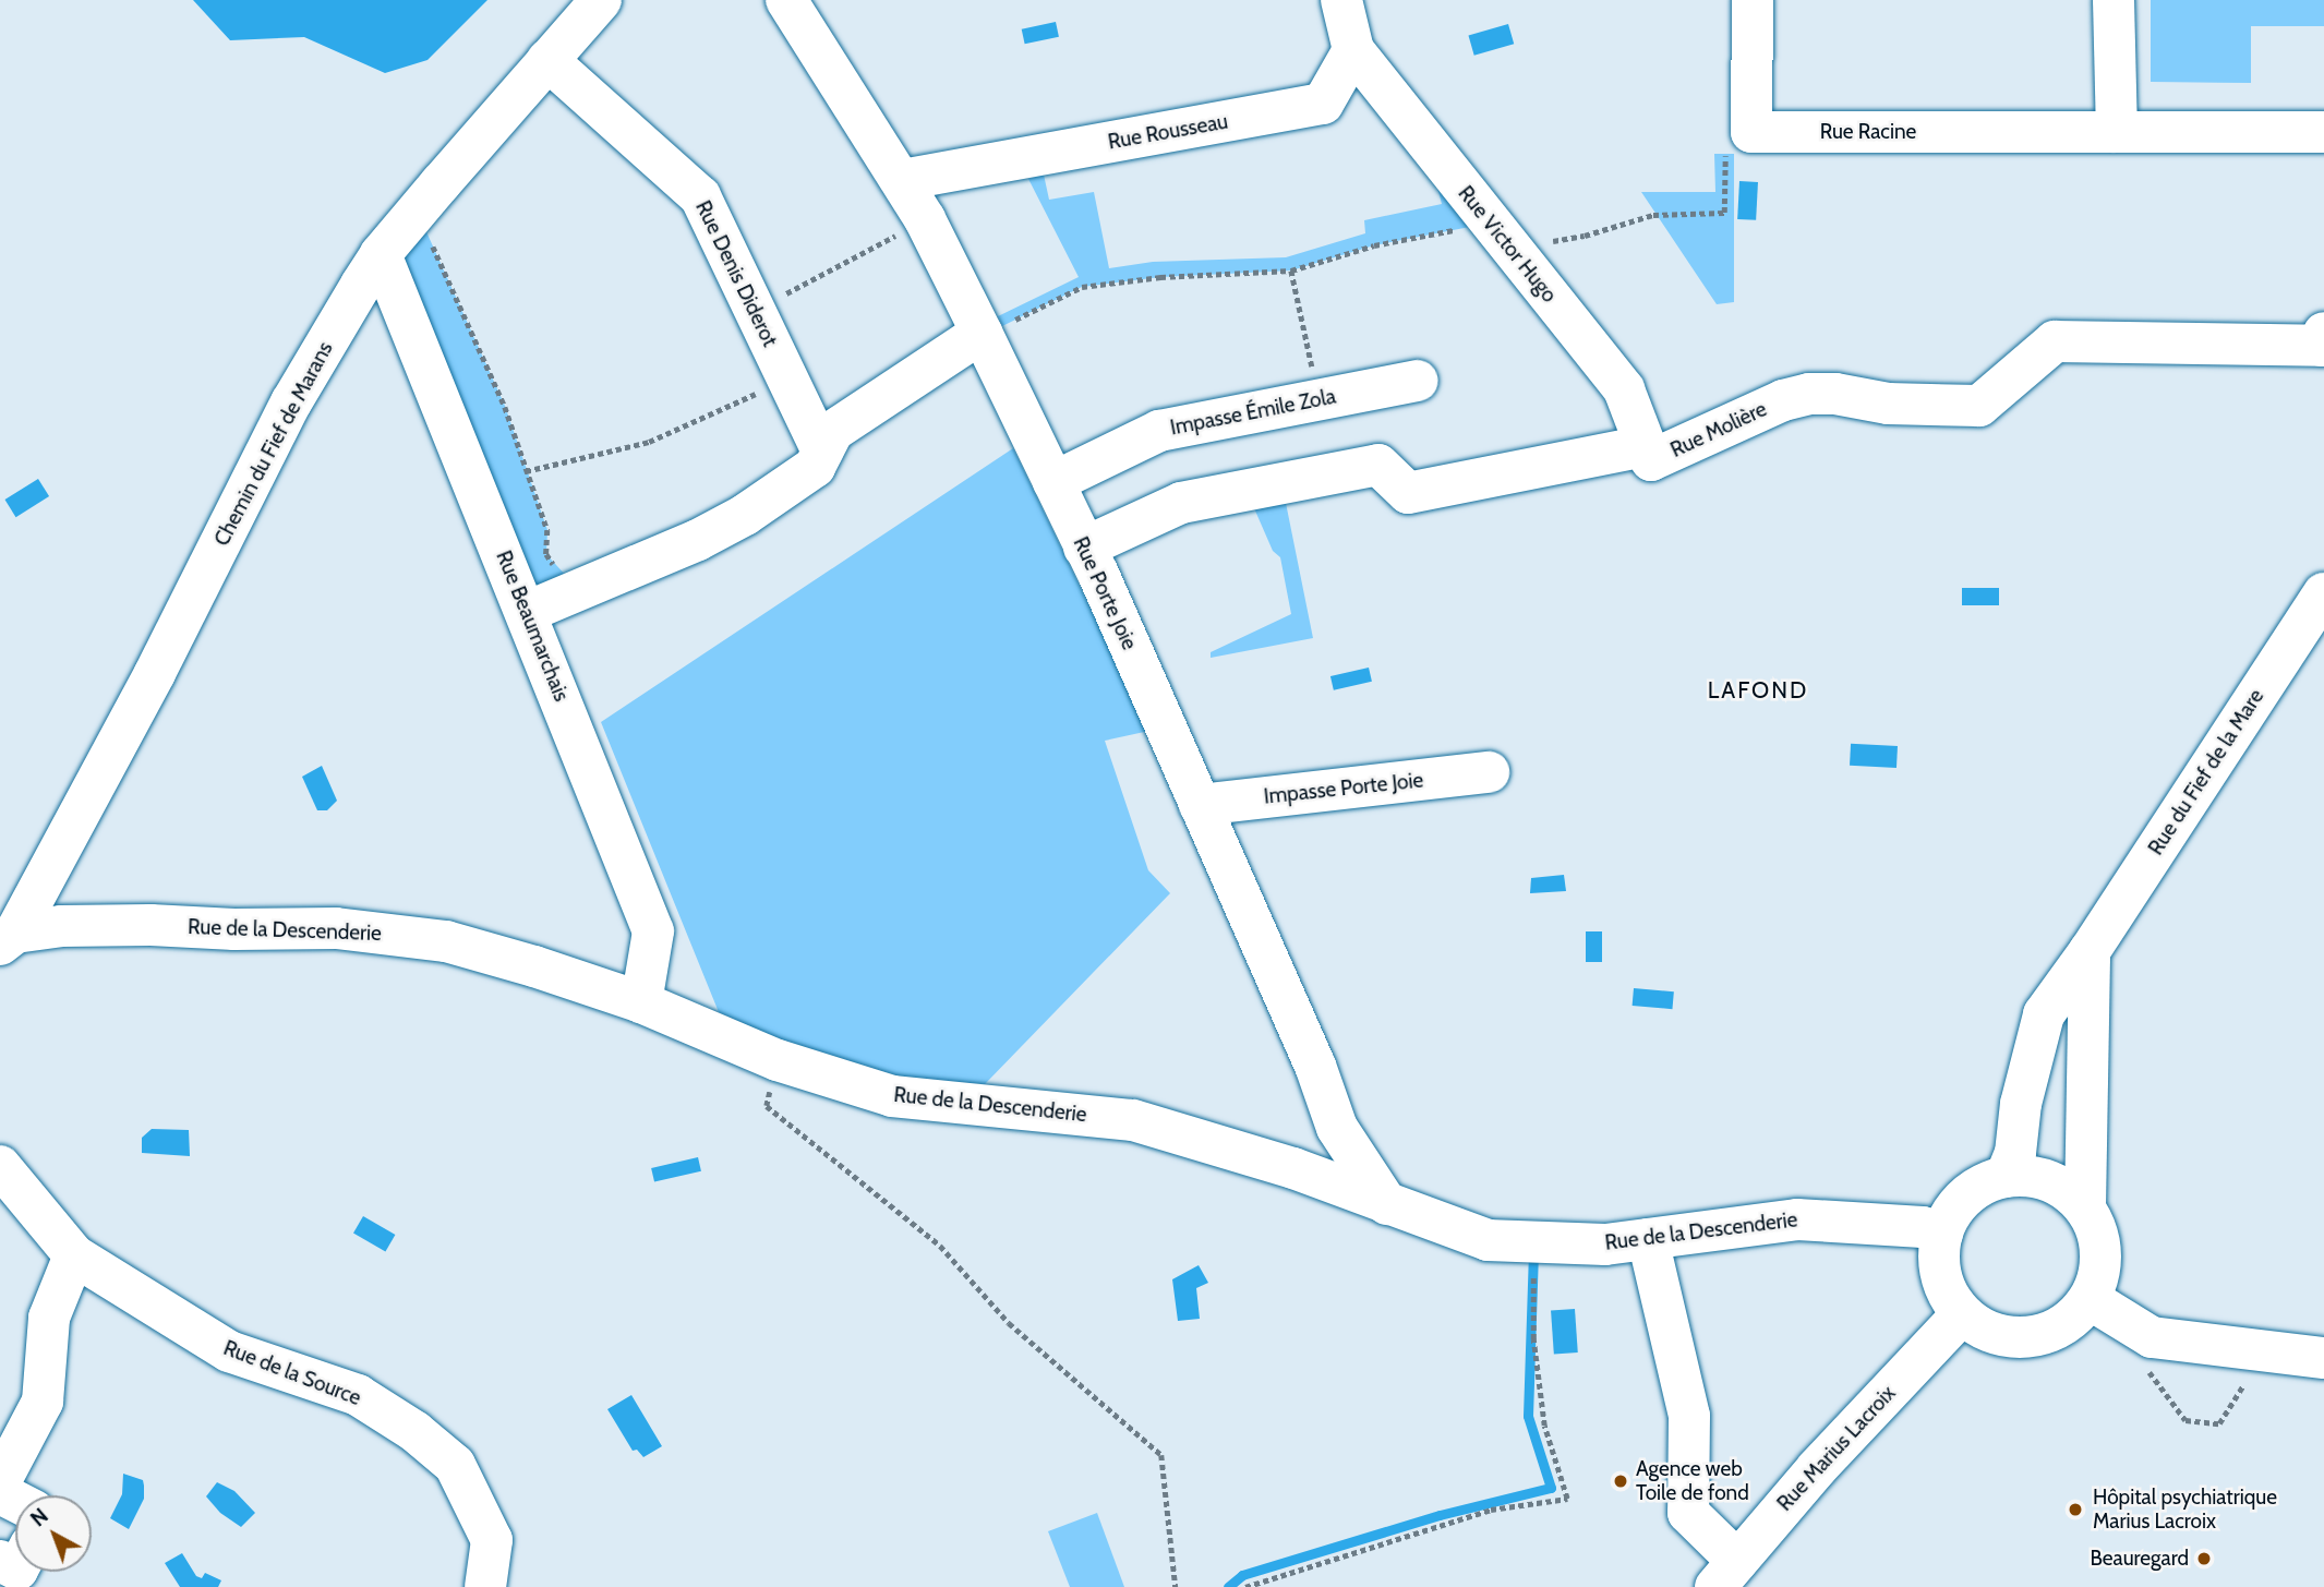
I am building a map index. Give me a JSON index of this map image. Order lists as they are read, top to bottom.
{
  "streets": {
    "street": [
      "Rue Rousseau",
      "Rue Racine",
      "Rue Victor Hugo",
      "Rue Denis Diderot",
      "Impasse Émile Zola",
      "Rue Molière",
      "Chemin du Fief de Marans",
      "Rue Porte Joie",
      "Rue Beaumarchais",
      "Rue du Fief de la Mare",
      "Impasse Porte Joie",
      "Rue de la Descenderie",
      "Rue de la Source",
      "Rue Marius Lacroix"
    ]
  },
  "crossings": [
    ["Rue Rousseau", "Rue Victor Hugo"],
    ["Rue Rousseau", "Rue Porte Joie"],
    ["Rue Victor Hugo", "Rue Molière"],
    ["Rue Denis Diderot", "Chemin du Fief de Marans"],
    ["Impasse Émile Zola", "Rue Porte Joie"],
    ["Rue Molière", "Rue Porte Joie"],
    ["Chemin du Fief de Marans", "Rue Beaumarchais"],
    ["Chemin du Fief de Marans", "Rue de la Descenderie"],
    ["Rue Porte Joie", "Impasse Porte Joie"],
    ["Rue Porte Joie", "Rue de la Descenderie"],
    ["Rue Beaumarchais", "Rue de la Descenderie"],
    ["Rue du Fief de la Mare", "Rue de la Descenderie"],
    ["Rue du Fief de la Mare", "Rue Marius Lacroix"],
    ["Rue de la Descenderie", "Rue Marius Lacroix"]
  ],
  "districts": ["LAFOND"],
  "places": ["Agence web Toile de fond", "Hôpital psychiatrique Marius Lacroix", "Beauregard"],
  "north": "top left"
}
